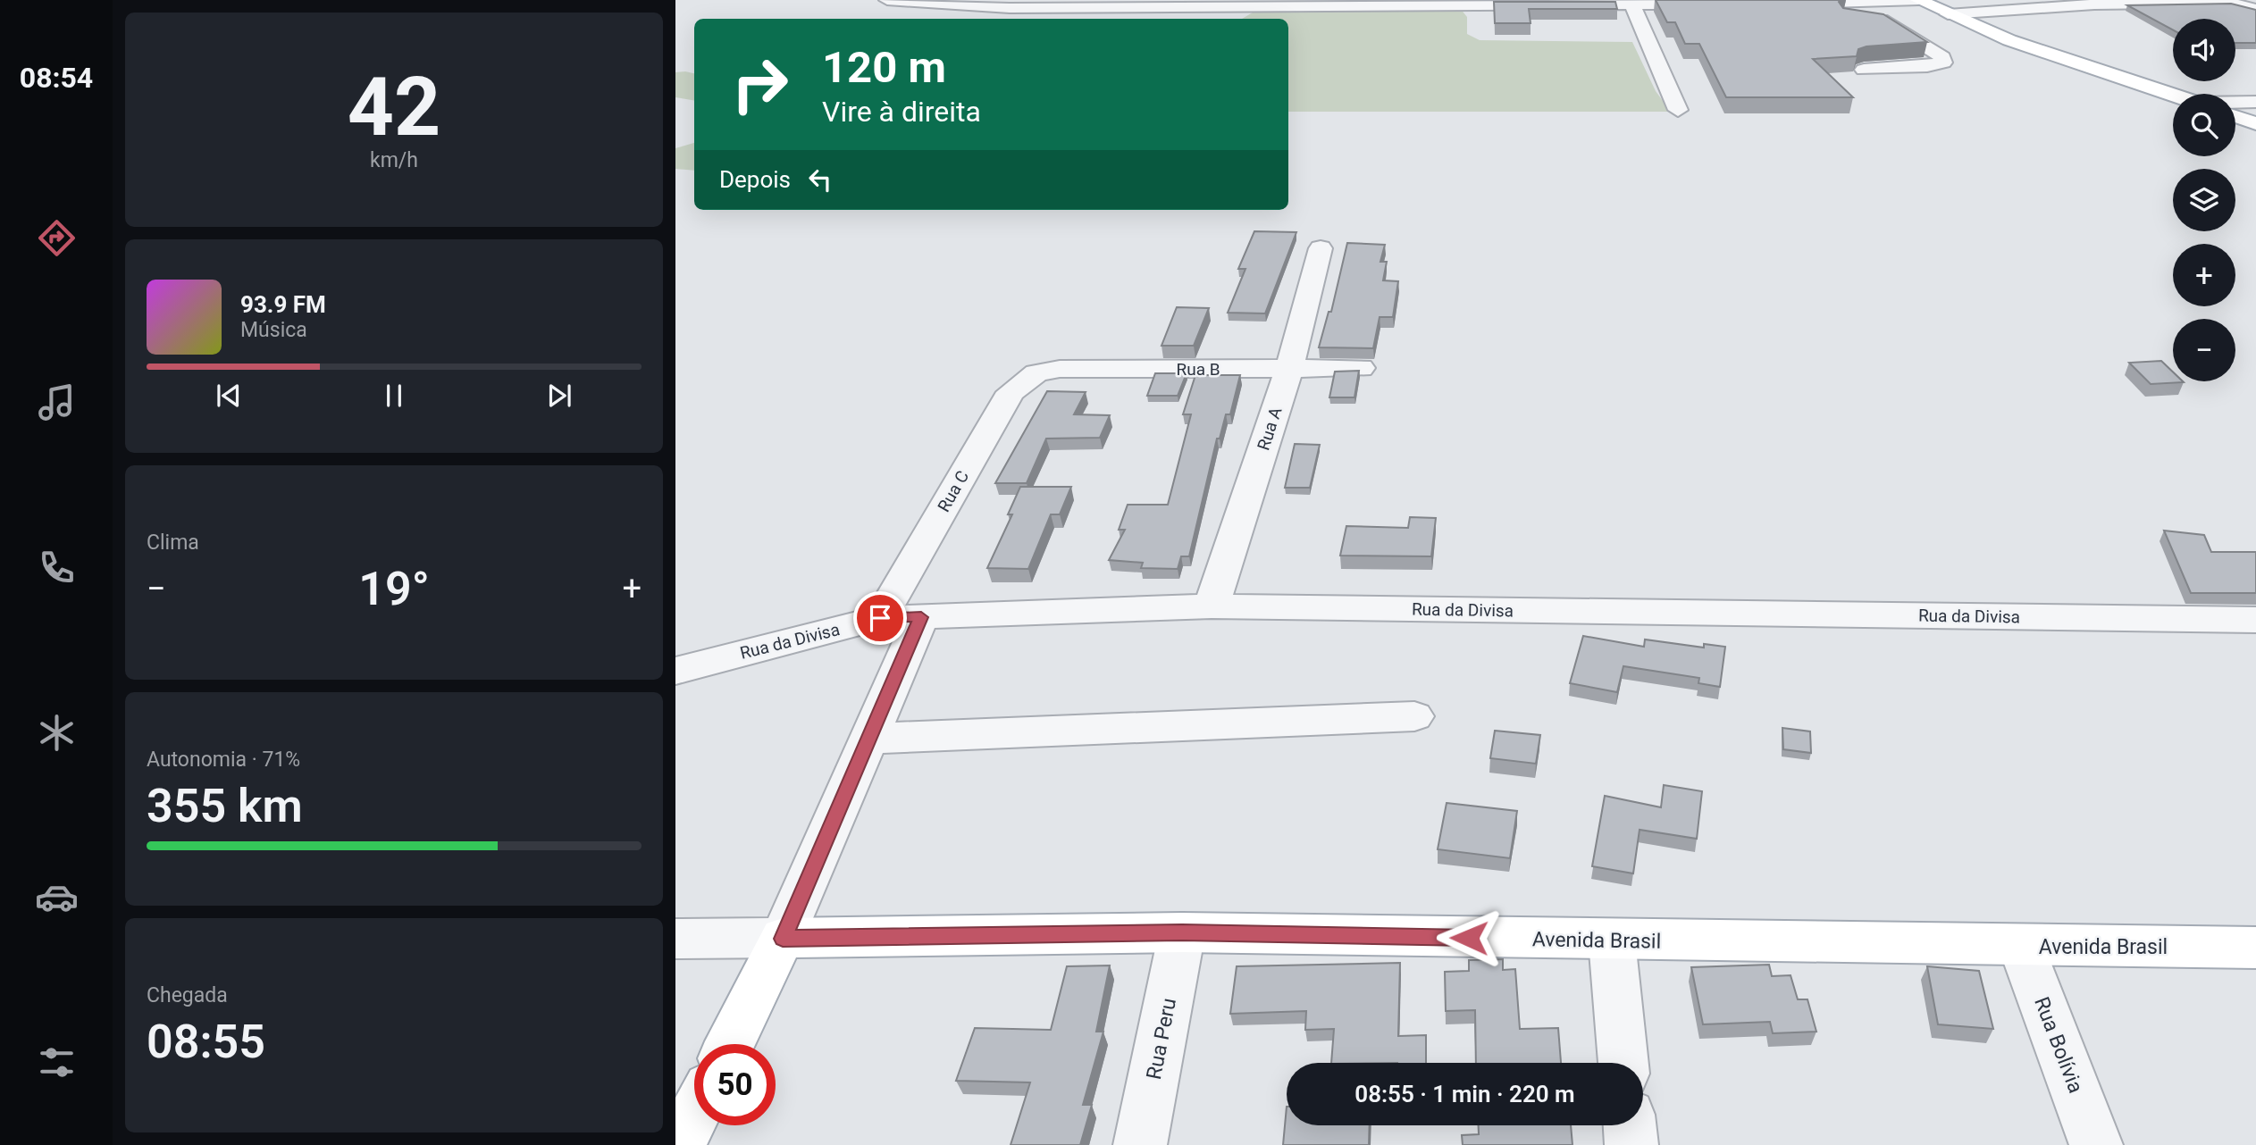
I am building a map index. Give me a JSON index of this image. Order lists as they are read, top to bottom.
{
  "streets": {
    "main road": ["Avenida Brasil"],
    "street": [
      "Rua B",
      "Rua A",
      "Rua C",
      "Rua da Divisa",
      "Rua Peru",
      "Rua Bolívia"
    ]
  },
  "crossings": [
    ["Rua B", "Rua A"],
    ["Rua B", "Rua C"],
    ["Rua A", "Rua da Divisa"],
    ["Rua C", "Rua da Divisa"],
    ["Avenida Brasil", "Rua Peru"],
    ["Avenida Brasil", "Rua Bolívia"]
  ],
  "page": {
    "tabs": "08:54",
    "tile": [
      ["42", "km/h"],
      "Clima",
      ["Autonomia · 71%", "355 km"],
      ["Chegada", "08:55"]
    ],
    "map_buttons": ["+", "−"],
    "turn": ["120 m", "Vire à direita"],
    "then": "Depois",
    "song": ["93.9 FM", "Música"],
    "heat": ["−", "19°", "+"],
    "limit": "50",
    "trip": "08:55 · 1 min · 220 m"
  }
}
